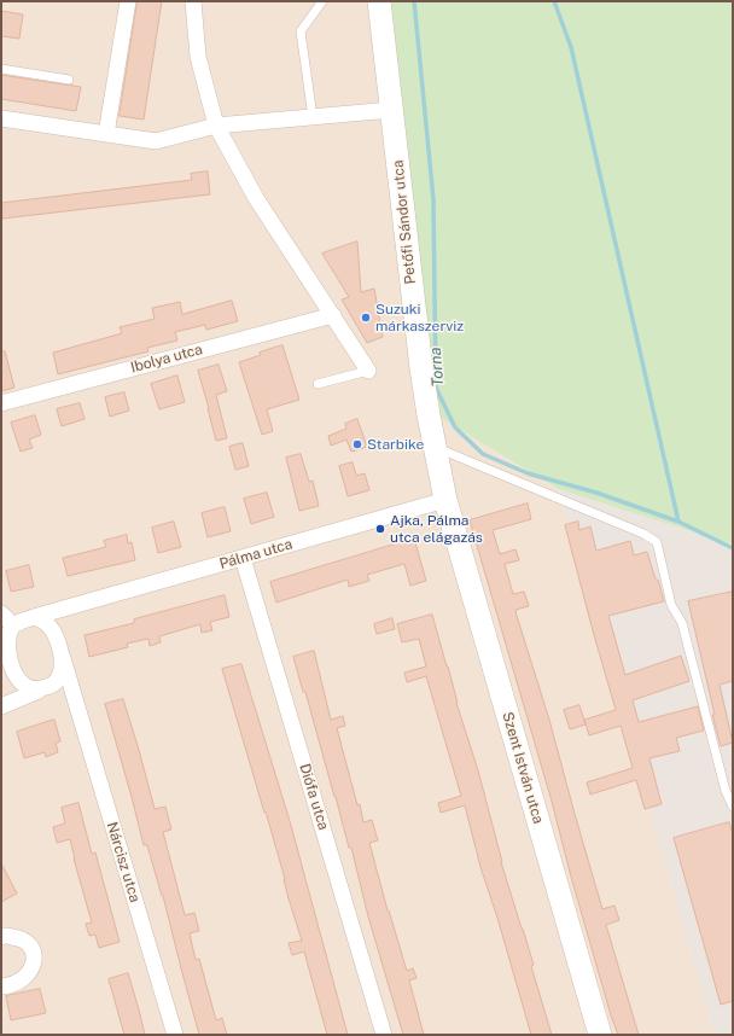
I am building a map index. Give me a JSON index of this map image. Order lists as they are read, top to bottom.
{
  "streets": {
    "main road": ["Petőfi Sándor utca", "Szent István utca"],
    "street": [
      "Ibolya utca",
      "Pálma utca",
      "Diófa utca",
      "Nárcisz utca"
    ]
  },
  "crossings": [
    ["Petőfi Sándor utca", "Pálma utca"],
    ["Petőfi Sándor utca", "Szent István utca"],
    ["Pálma utca", "Szent István utca"],
    ["Pálma utca", "Diófa utca"],
    ["Pálma utca", "Nárcisz utca"]
  ],
  "water": ["Torna"],
  "places": ["Suzuki márkaszerviz", "Starbike", "Ajka, Pálma utca elágazás"]
}
